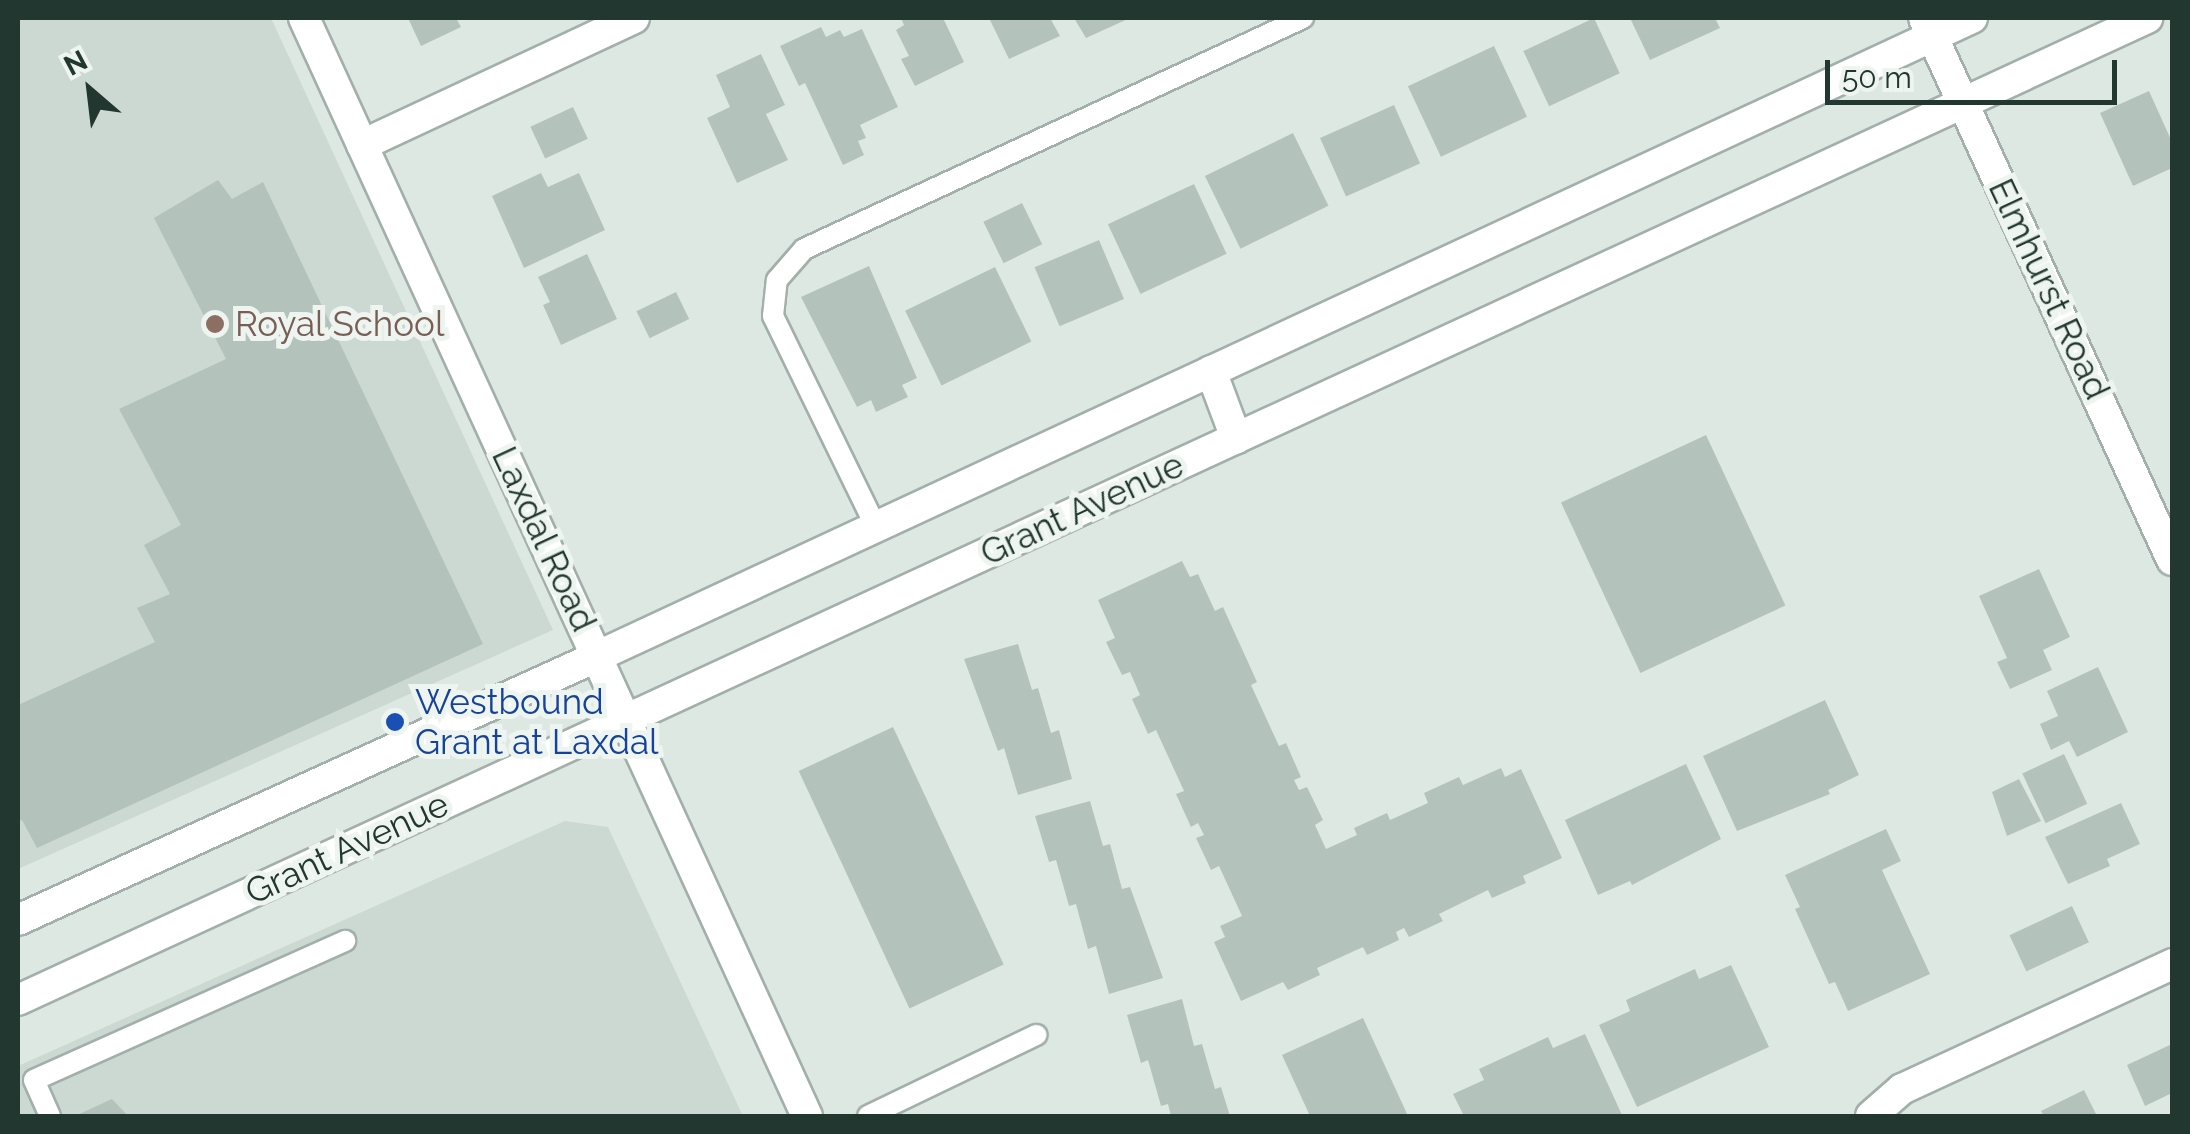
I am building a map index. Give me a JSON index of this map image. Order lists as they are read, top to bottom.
{
  "streets": {
    "main road": ["Elmhurst Road", "Grant Avenue", "Laxdal Road"]
  },
  "crossings": [
    ["Elmhurst Road", "Grant Avenue"],
    ["Grant Avenue", "Laxdal Road"]
  ],
  "places": ["Royal School", "Westbound Grant at Laxdal"],
  "scale_bar": "50 m",
  "north": "top left"
}
